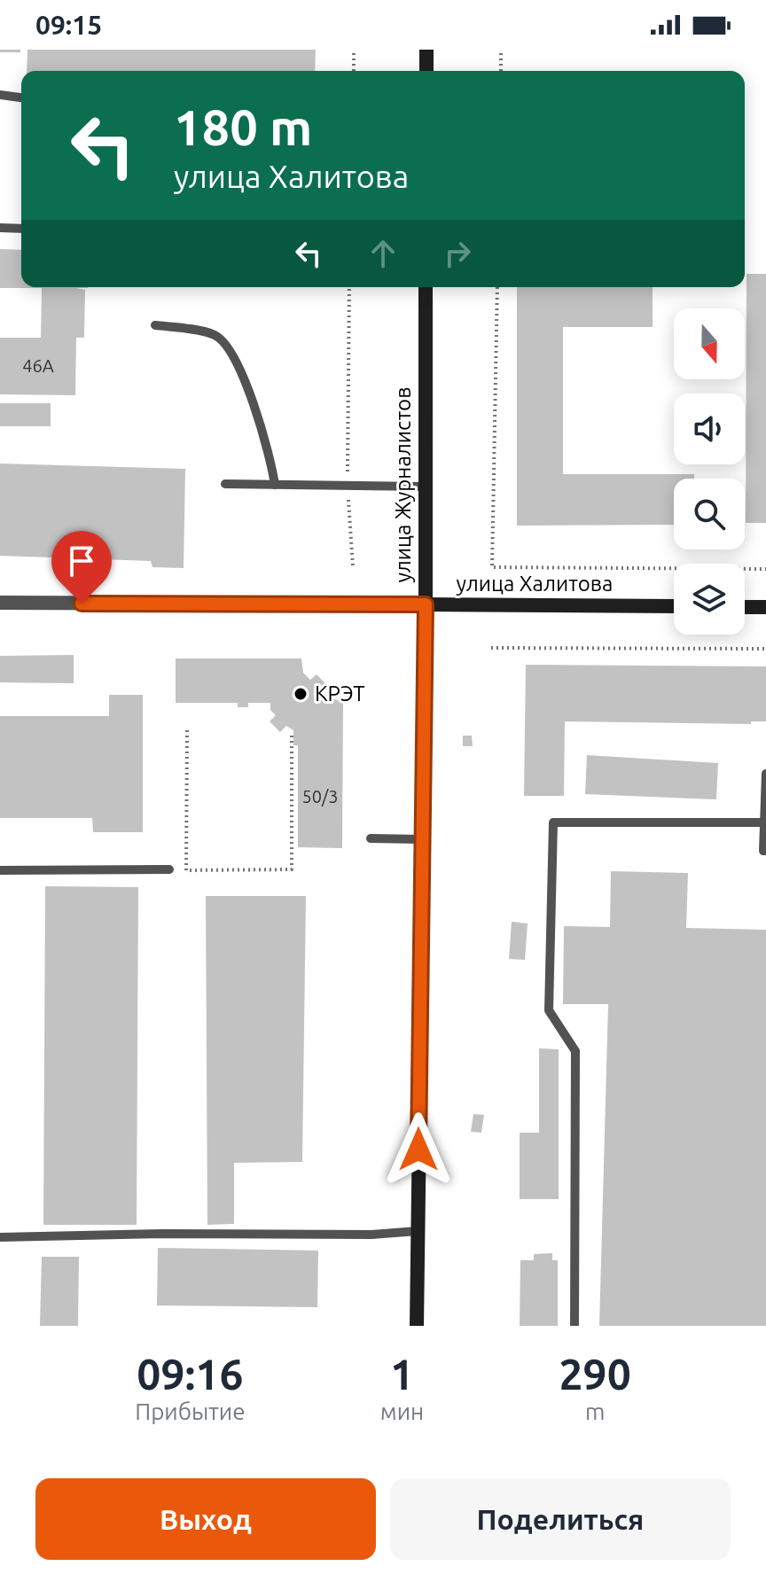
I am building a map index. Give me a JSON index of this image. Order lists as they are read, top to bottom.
{
  "streets": {
    "street": ["улица Журналистов", "улица Халитова"]
  },
  "crossings": [
    ["улица Журналистов", "улица Халитова"]
  ],
  "places": ["КРЭТ"],
  "house_numbers": ["46А", "50/3"],
  "north": "bottom",
  "page": {
    "status": "09:15",
    "turn": ["180 m", "улица Халитова"],
    "eta": [
      "09:16",
      "Прибытие",
      "1",
      "мин",
      "290",
      "m"
    ],
    "buttons": ["Выход", "Поделиться"]
  }
}
